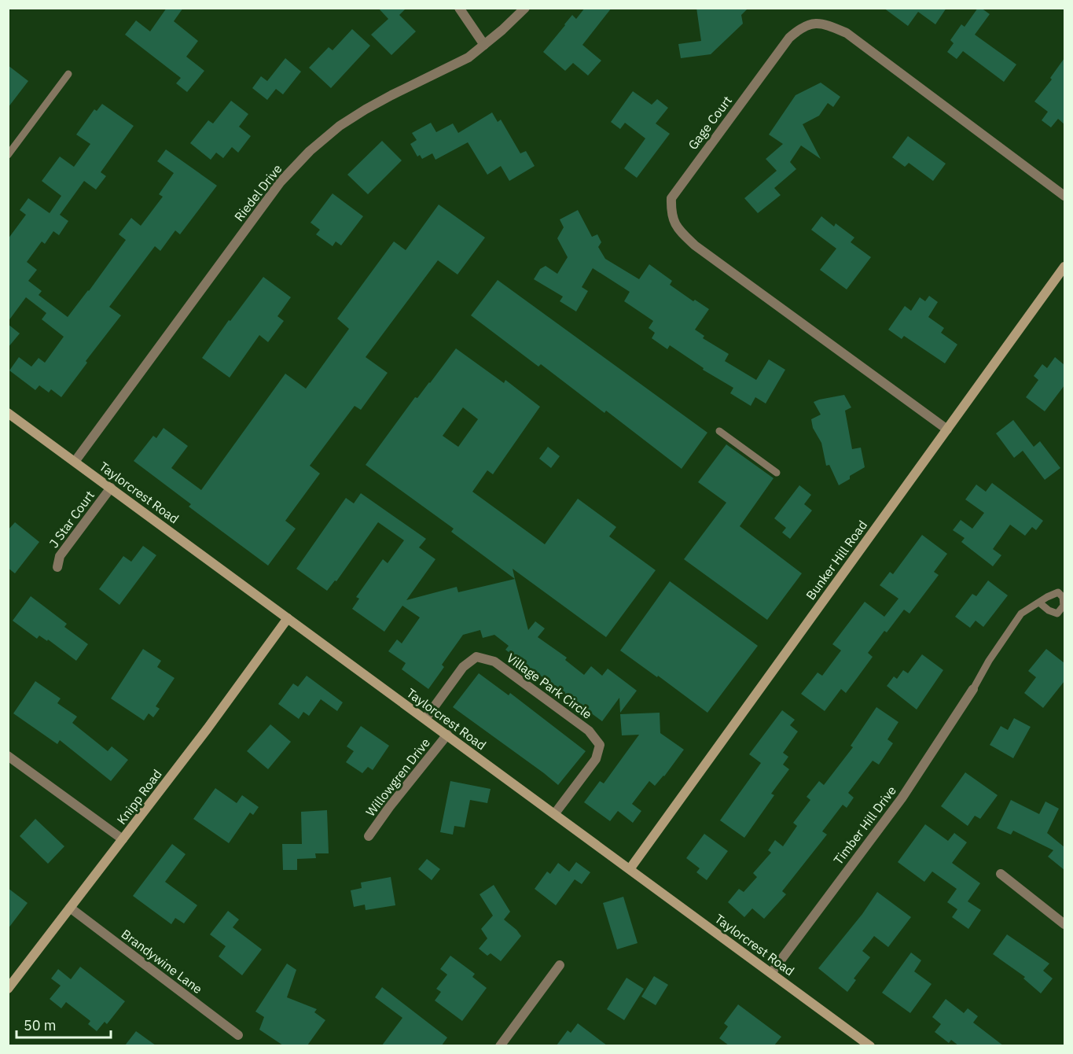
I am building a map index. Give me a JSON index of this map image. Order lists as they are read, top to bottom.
{
  "streets": {
    "street": [
      "Gage Court",
      "Riedel Drive",
      "Taylorcrest Road",
      "J Star Court",
      "Bunker Hill Road",
      "Village Park Circle",
      "Willowgren Drive",
      "Knipp Road",
      "Timber Hill Drive",
      "Brandywine Lane"
    ]
  },
  "crossings": [
    ["Gage Court", "Bunker Hill Road"],
    ["Riedel Drive", "Taylorcrest Road"],
    ["Taylorcrest Road", "J Star Court"],
    ["Taylorcrest Road", "Bunker Hill Road"],
    ["Taylorcrest Road", "Village Park Circle"],
    ["Taylorcrest Road", "Willowgren Drive"],
    ["Taylorcrest Road", "Knipp Road"],
    ["Taylorcrest Road", "Timber Hill Drive"],
    ["Knipp Road", "Brandywine Lane"]
  ],
  "scale_bar": "50 m"
}
